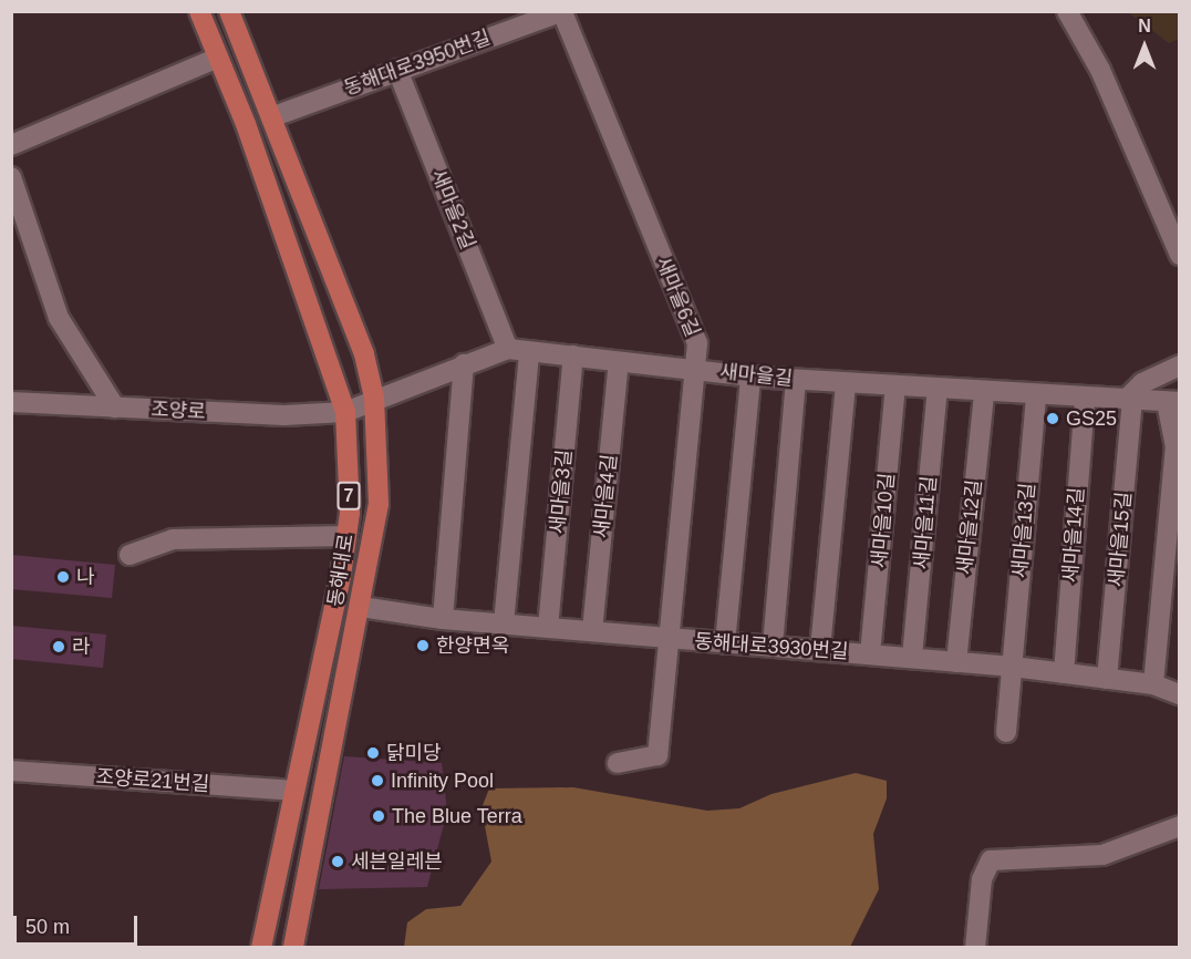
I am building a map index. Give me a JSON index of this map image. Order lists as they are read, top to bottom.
{
  "streets": {
    "main road": ["7", "동해대로"],
    "street": [
      "동해대로3950번길",
      "새마을2길",
      "새마을6길",
      "새마을길",
      "조양로",
      "새마을3길",
      "새마을4길",
      "새마을10길",
      "새마을11길",
      "새마을12길",
      "새마을13길",
      "새마을14길",
      "새마을15길",
      "동해대로3930번길",
      "조양로21번길"
    ]
  },
  "crossings": [
    ["동해대로3950번길", "새마을2길"],
    ["동해대로3950번길", "새마을6길"],
    ["동해대로3950번길", "동해대로"],
    ["새마을2길", "새마을길"],
    ["새마을6길", "새마을길"],
    ["새마을6길", "동해대로3930번길"],
    ["새마을길", "조양로"],
    ["새마을길", "새마을3길"],
    ["새마을길", "새마을4길"],
    ["새마을길", "새마을10길"],
    ["새마을길", "새마을11길"],
    ["새마을길", "새마을12길"],
    ["새마을길", "새마을13길"],
    ["새마을길", "새마을14길"],
    ["새마을길", "새마을15길"],
    ["새마을길", "동해대로"],
    ["조양로", "동해대로"],
    ["새마을3길", "동해대로3930번길"],
    ["새마을4길", "동해대로3930번길"],
    ["새마을10길", "동해대로3930번길"],
    ["새마을11길", "동해대로3930번길"],
    ["새마을12길", "동해대로3930번길"],
    ["새마을13길", "동해대로3930번길"],
    ["새마을14길", "동해대로3930번길"],
    ["새마을15길", "동해대로3930번길"],
    ["동해대로", "동해대로3930번길"],
    ["동해대로", "조양로21번길"]
  ],
  "places": [
    "GS25",
    "나",
    "한양면옥",
    "라",
    "닭미당",
    "Infinity Pool",
    "The Blue Terra",
    "세븐일레븐"
  ],
  "scale_bar": "50 m",
  "north": "top"
}
